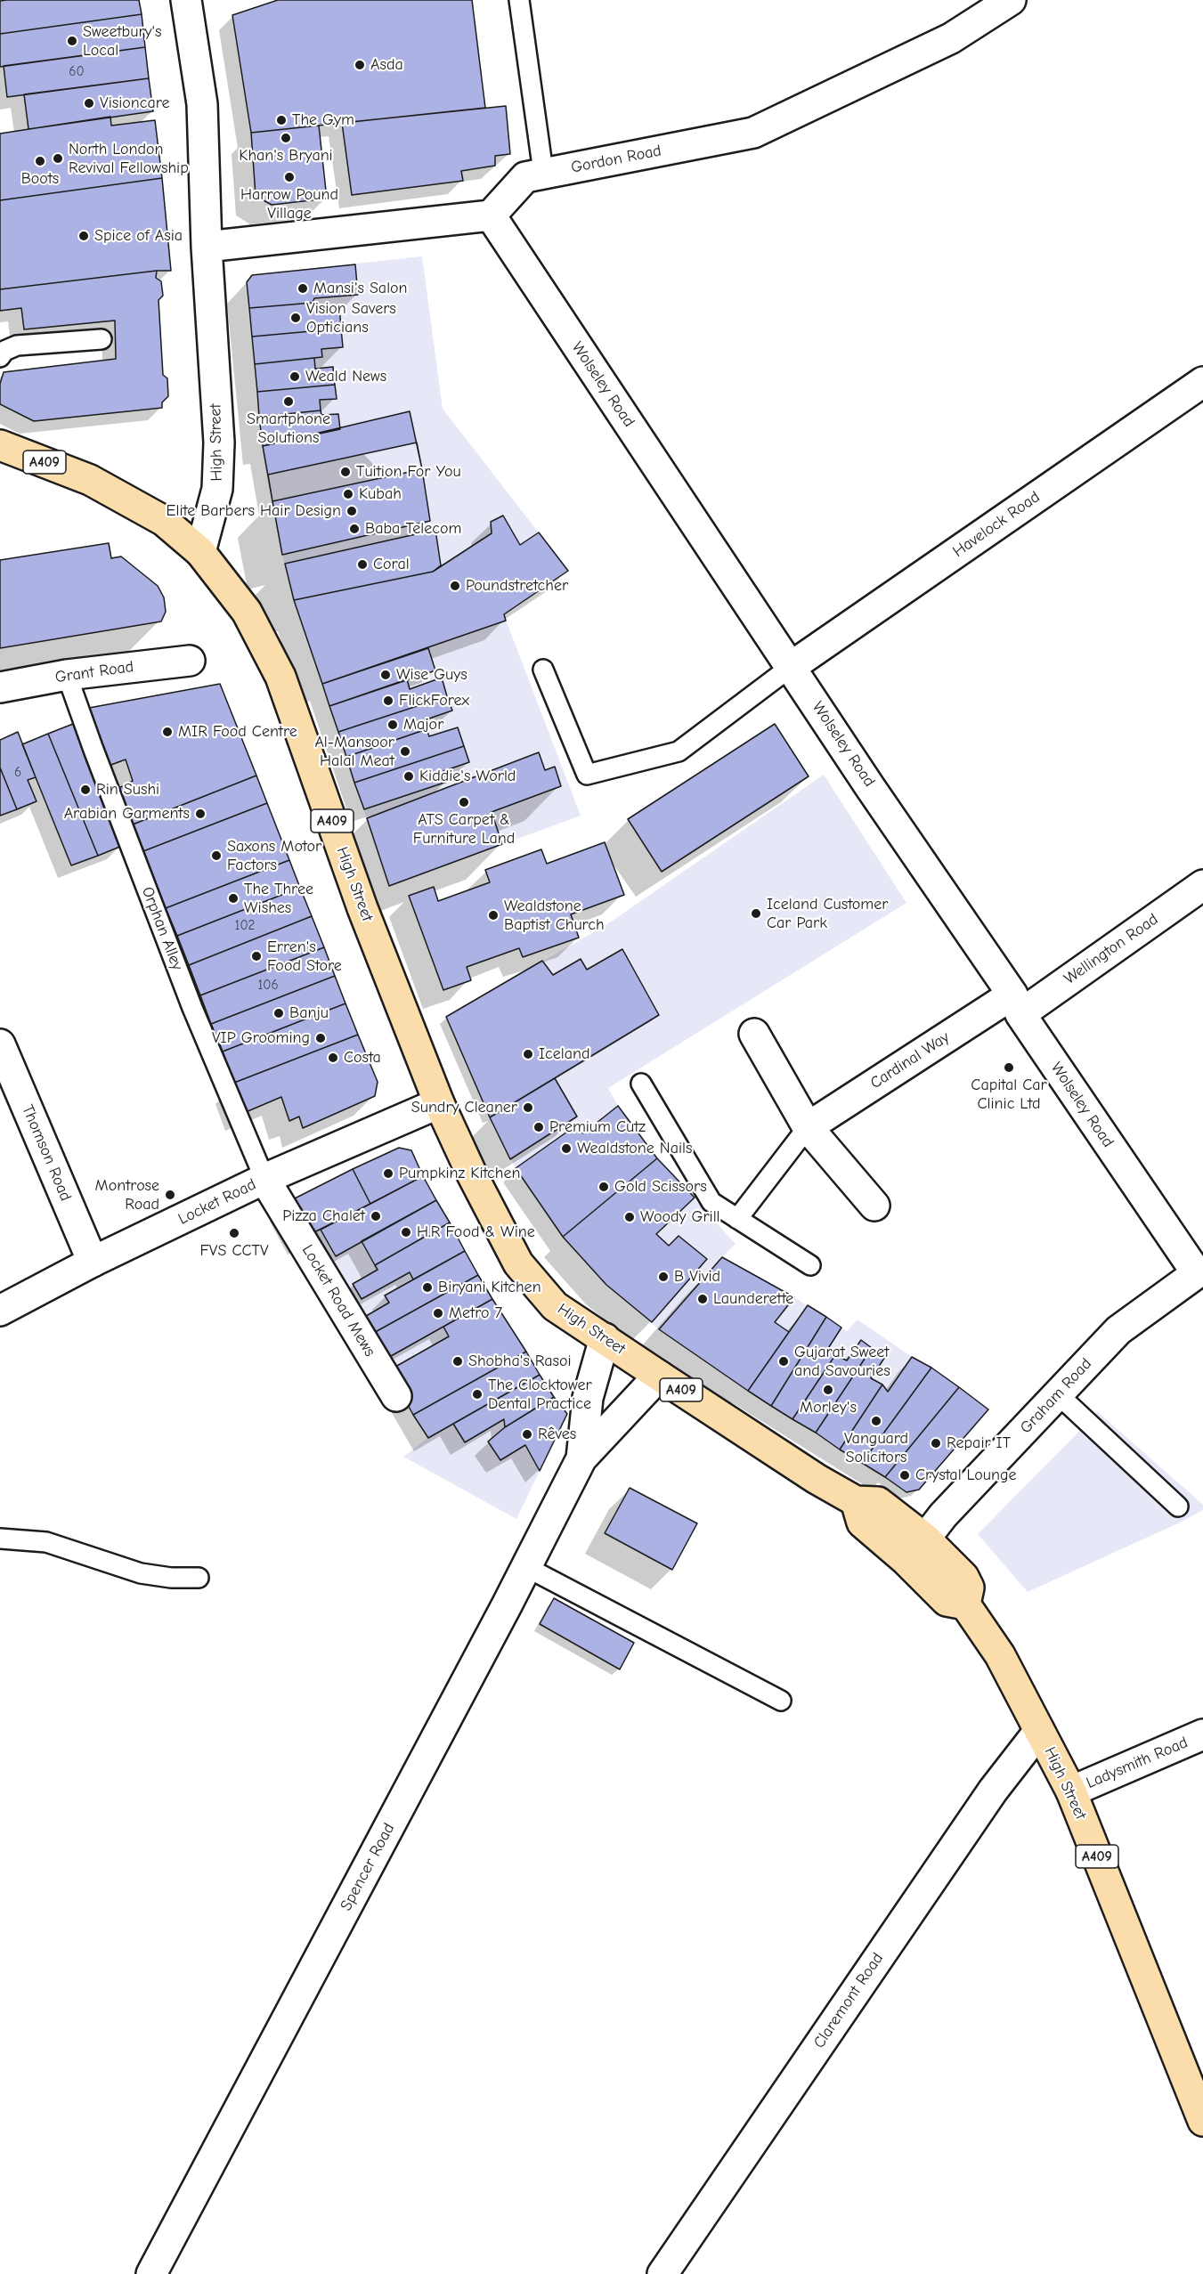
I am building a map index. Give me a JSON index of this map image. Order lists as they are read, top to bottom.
{
  "streets": {
    "main road": ["High Street", "A409"],
    "street": [
      "Gordon Road",
      "Wolseley Road",
      "Havelock Road",
      "Grant Road",
      "Wellington Road",
      "Cardinal Way",
      "Thomson Road",
      "Locket Road",
      "Locket Road Mews",
      "Graham Road",
      "Ladysmith Road",
      "Spencer Road",
      "Claremont Road"
    ],
    "lane": ["Orphan Alley"]
  },
  "crossings": [
    ["Wolseley Road", "Havelock Road"],
    ["Wolseley Road", "Wellington Road"],
    ["Wolseley Road", "Cardinal Way"],
    ["Wolseley Road", "Graham Road"],
    ["High Street", "A409"],
    ["High Street", "Locket Road"],
    ["High Street", "Graham Road"],
    ["High Street", "Ladysmith Road"],
    ["High Street", "Spencer Road"],
    ["High Street", "Claremont Road"],
    ["Grant Road", "Orphan Alley"],
    ["Orphan Alley", "Locket Road"],
    ["Orphan Alley", "Locket Road Mews"],
    ["Wellington Road", "Cardinal Way"],
    ["Thomson Road", "Locket Road"],
    ["Locket Road", "Locket Road Mews"]
  ],
  "places": [
    "Sweetbury's Local",
    "Asda",
    "Visioncare",
    "The Gym",
    "Khan's Bryani",
    "North London Revival Fellowship",
    "Boots",
    "Harrow Pound Village",
    "Spice of Asia",
    "Mansi's Salon",
    "Vision Savers Opticians",
    "Weald News",
    "Smartphone Solutions",
    "Tuition For You",
    "Kubah",
    "Elite Barbers Hair Design",
    "Baba Telecom",
    "Coral",
    "Poundstretcher",
    "Wise Guys",
    "FlickForex",
    "Major",
    "MIR Food Centre",
    "Al-Mansoor Halal Meat",
    "Kiddie's World",
    "Rin Sushi",
    "ATS Carpet & Furniture Land",
    "Arabian Garments",
    "Saxons Motor Factors",
    "The Three Wishes",
    "Iceland Customer Car Park",
    "Wealdstone Baptist Church",
    "Erren's Food Store",
    "Banju",
    "VIP Grooming",
    "Iceland",
    "Costa",
    "Capital Car Clinic Ltd",
    "Sundry Cleaner",
    "Premium Cutz",
    "Wealdstone Nails",
    "Pumpkinz Kitchen",
    "Gold Scissors",
    "Montrose Road",
    "Pizza Chalet",
    "Woody Grill",
    "H.R Food & Wine",
    "FVS CCTV",
    "B Vivid",
    "Biryani Kitchen",
    "Launderette",
    "Metro 7",
    "Shobha's Rasoi",
    "Gujarat Sweet and Savouries",
    "Morley's",
    "The Clocktower Dental Practice",
    "Vanguard Solicitors",
    "Rêves",
    "Repair IT",
    "Crystal Lounge"
  ],
  "house_numbers": [
    "60",
    "6",
    "102",
    "106"
  ]
}
